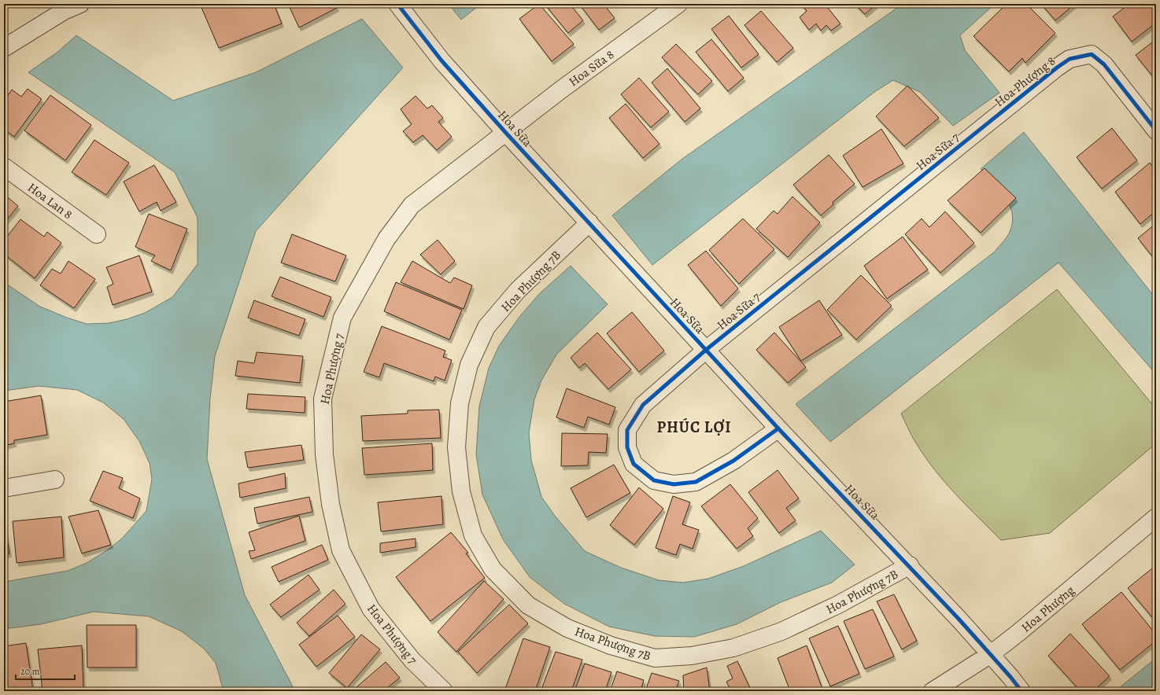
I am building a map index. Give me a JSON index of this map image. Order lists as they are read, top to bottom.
{
  "streets": {
    "street": [
      "Hoa Sữa 8",
      "Hoa Phượng 8",
      "Hoa Sữa",
      "Hoa Sữa 7",
      "Hoa Lan 8",
      "Hoa Phượng 7B",
      "Hoa Phượng 7",
      "Hoa Phượng"
    ]
  },
  "crossings": [
    ["Hoa Sữa 8", "Hoa Sữa"],
    ["Hoa Sữa 8", "Hoa Phượng 7"],
    ["Hoa Phượng 8", "Hoa Sữa 7"],
    ["Hoa Sữa", "Hoa Sữa 7"],
    ["Hoa Sữa", "Hoa Phượng 7B"],
    ["Hoa Sữa", "Hoa Phượng 7"],
    ["Hoa Sữa", "Hoa Phượng"]
  ],
  "districts": ["PHÚC LỢI"],
  "scale_bar": "20 m"
}
